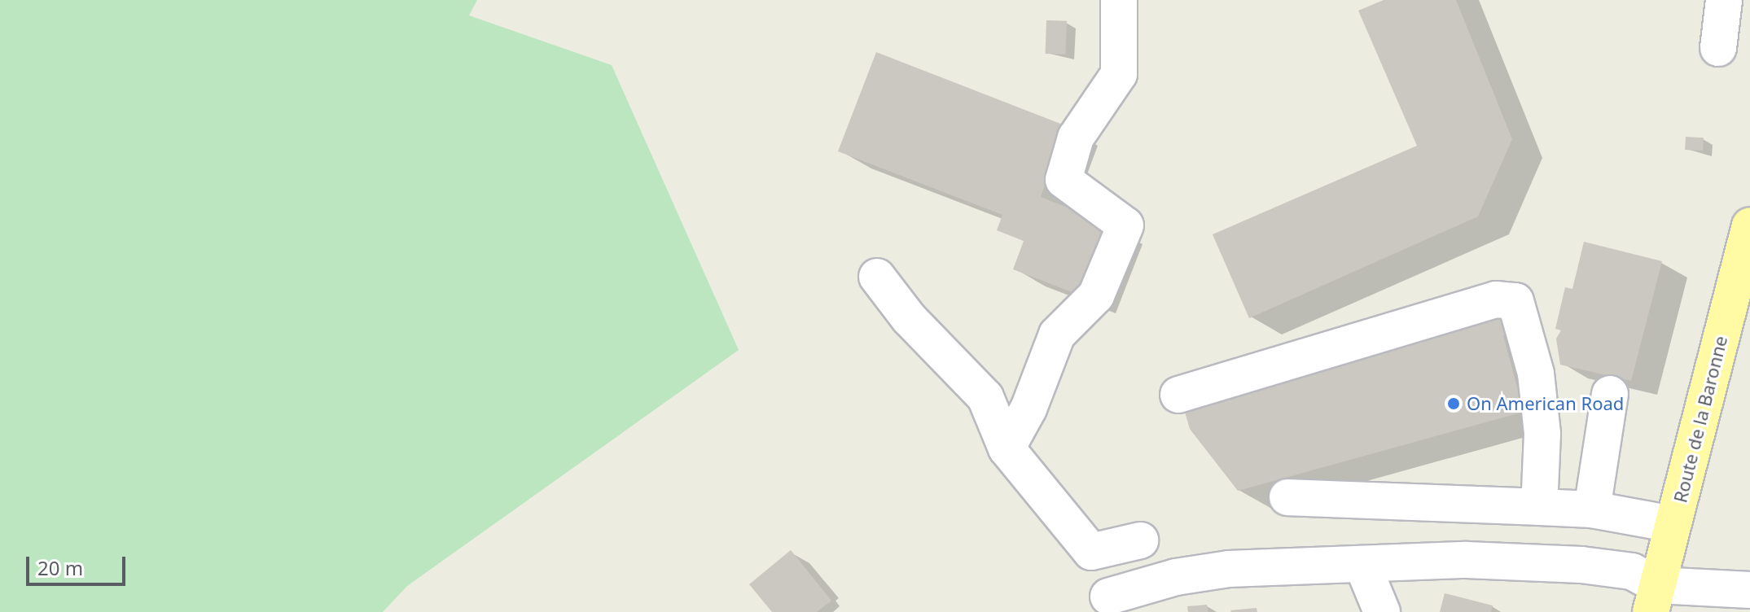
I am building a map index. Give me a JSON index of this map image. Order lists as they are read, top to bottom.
{
  "streets": {
    "main road": ["Route de la Baronne"]
  },
  "places": ["On American Road"],
  "scale_bar": "20 m"
}
